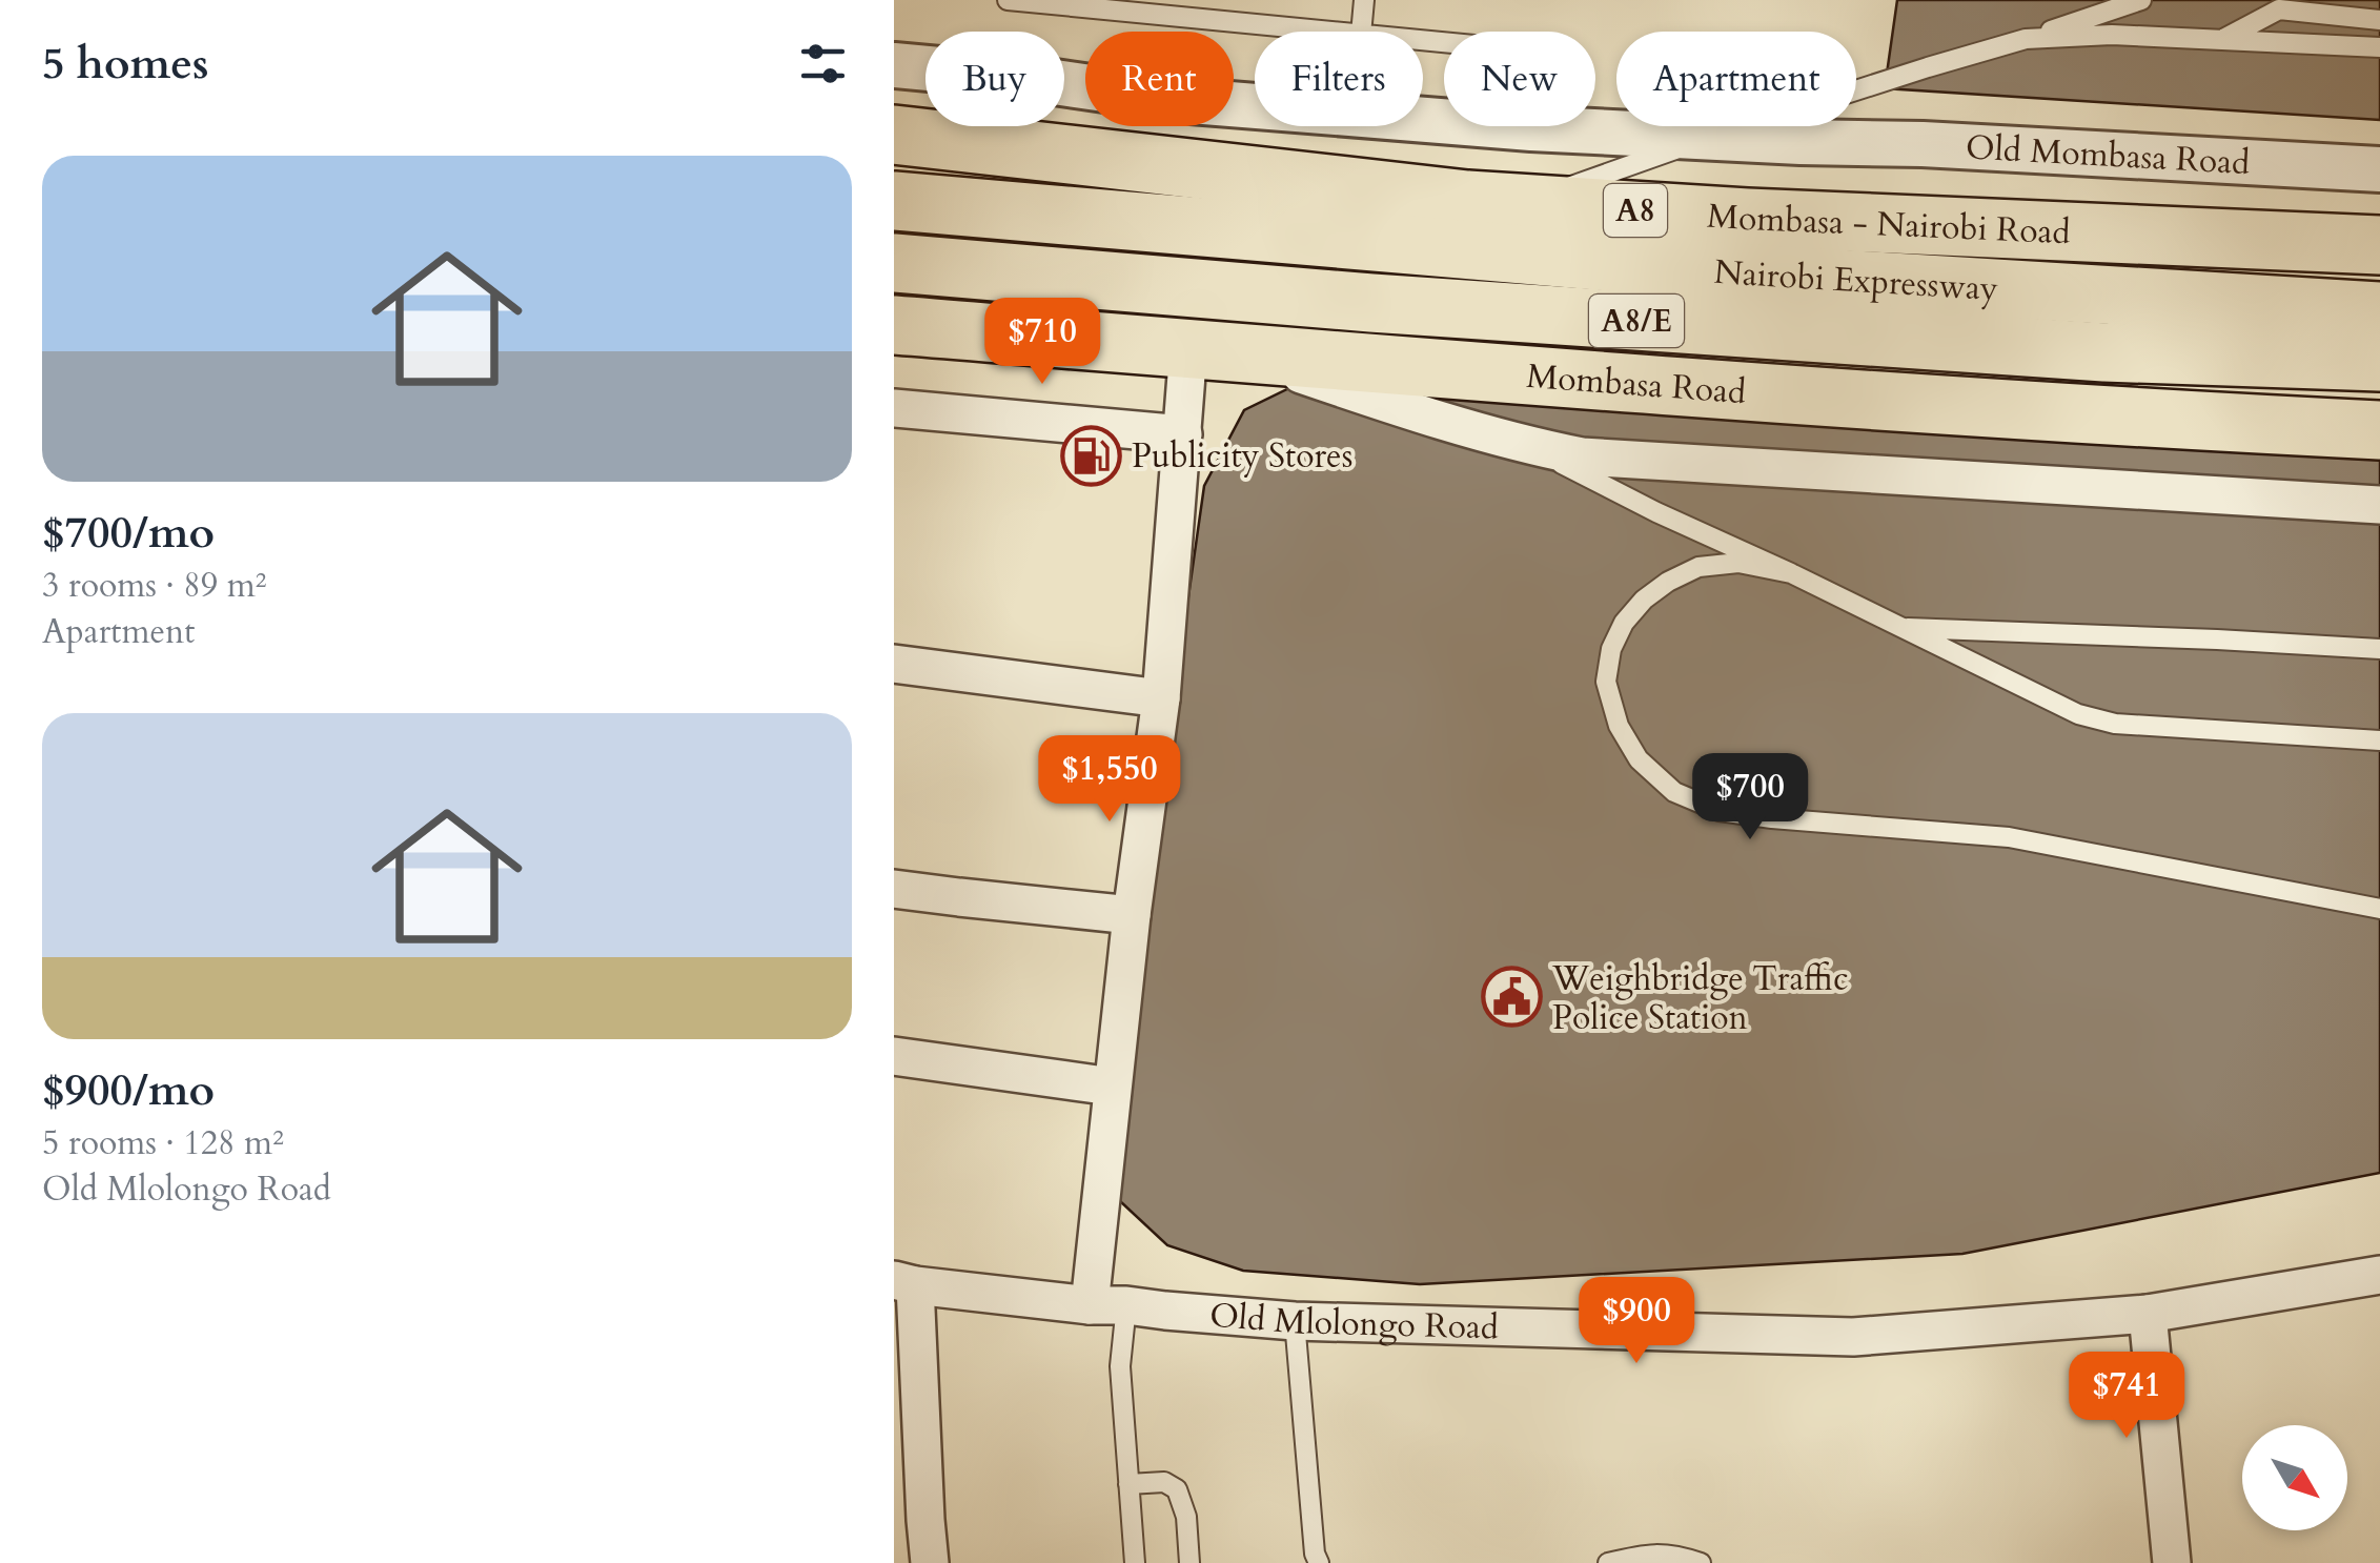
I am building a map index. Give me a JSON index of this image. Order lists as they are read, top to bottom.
{
  "streets": {
    "highway": [
      "A8",
      "Mombasa - Nairobi Road",
      "Nairobi Expressway",
      "A8/E",
      "Mombasa Road"
    ],
    "street": ["Old Mombasa Road", "Old Mlolongo Road"]
  },
  "places": {
    "fuel station": ["Publicity Stores"],
    "public building": ["Weighbridge Traffic Police Station"]
  },
  "north": "bottom right",
  "page": {
    "heading": "5 homes",
    "chip": [
      "Buy",
      "Rent",
      "Filters",
      "New",
      "Apartment"
    ],
    "list": [
      {
        "name": "$700/mo",
        "note": "3 rooms · 89 m² · Apartment"
      },
      {
        "name": "$900/mo",
        "note": "5 rooms · 128 m² · Old Mlolongo Road"
      }
    ],
    "price": [
      "$710",
      "$1,550",
      "$700",
      "$900",
      "$741"
    ]
  }
}
